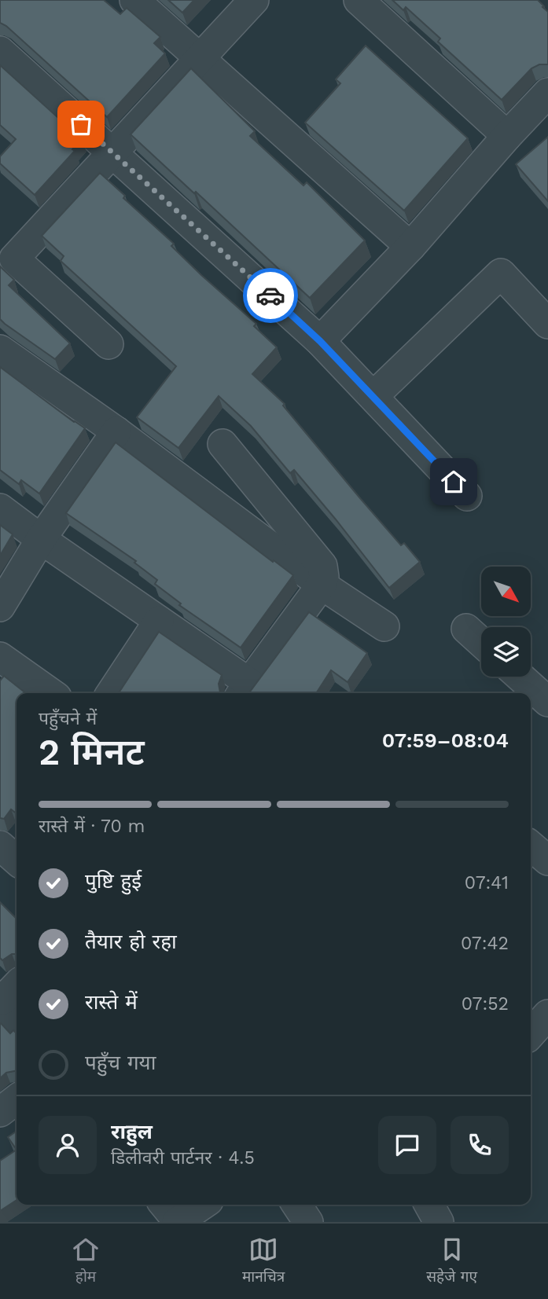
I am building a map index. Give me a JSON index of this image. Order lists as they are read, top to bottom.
{
  "north": "bottom right",
  "page": {
    "heading": ["2 मिनट", "पहुँचने में", "07:59–08:04"],
    "panel": ["राहुल", "डिलीवरी पार्टनर · 4.5"],
    "bar": "रास्ते में · 70 m",
    "list": [
      ["पुष्टि हुई", "07:41"],
      ["तैयार हो रहा", "07:42"],
      ["रास्ते में", "07:52"],
      "पहुँच गया"
    ],
    "tabs": ["होम", "मानचित्र", "सहेजे गए"]
  }
}
